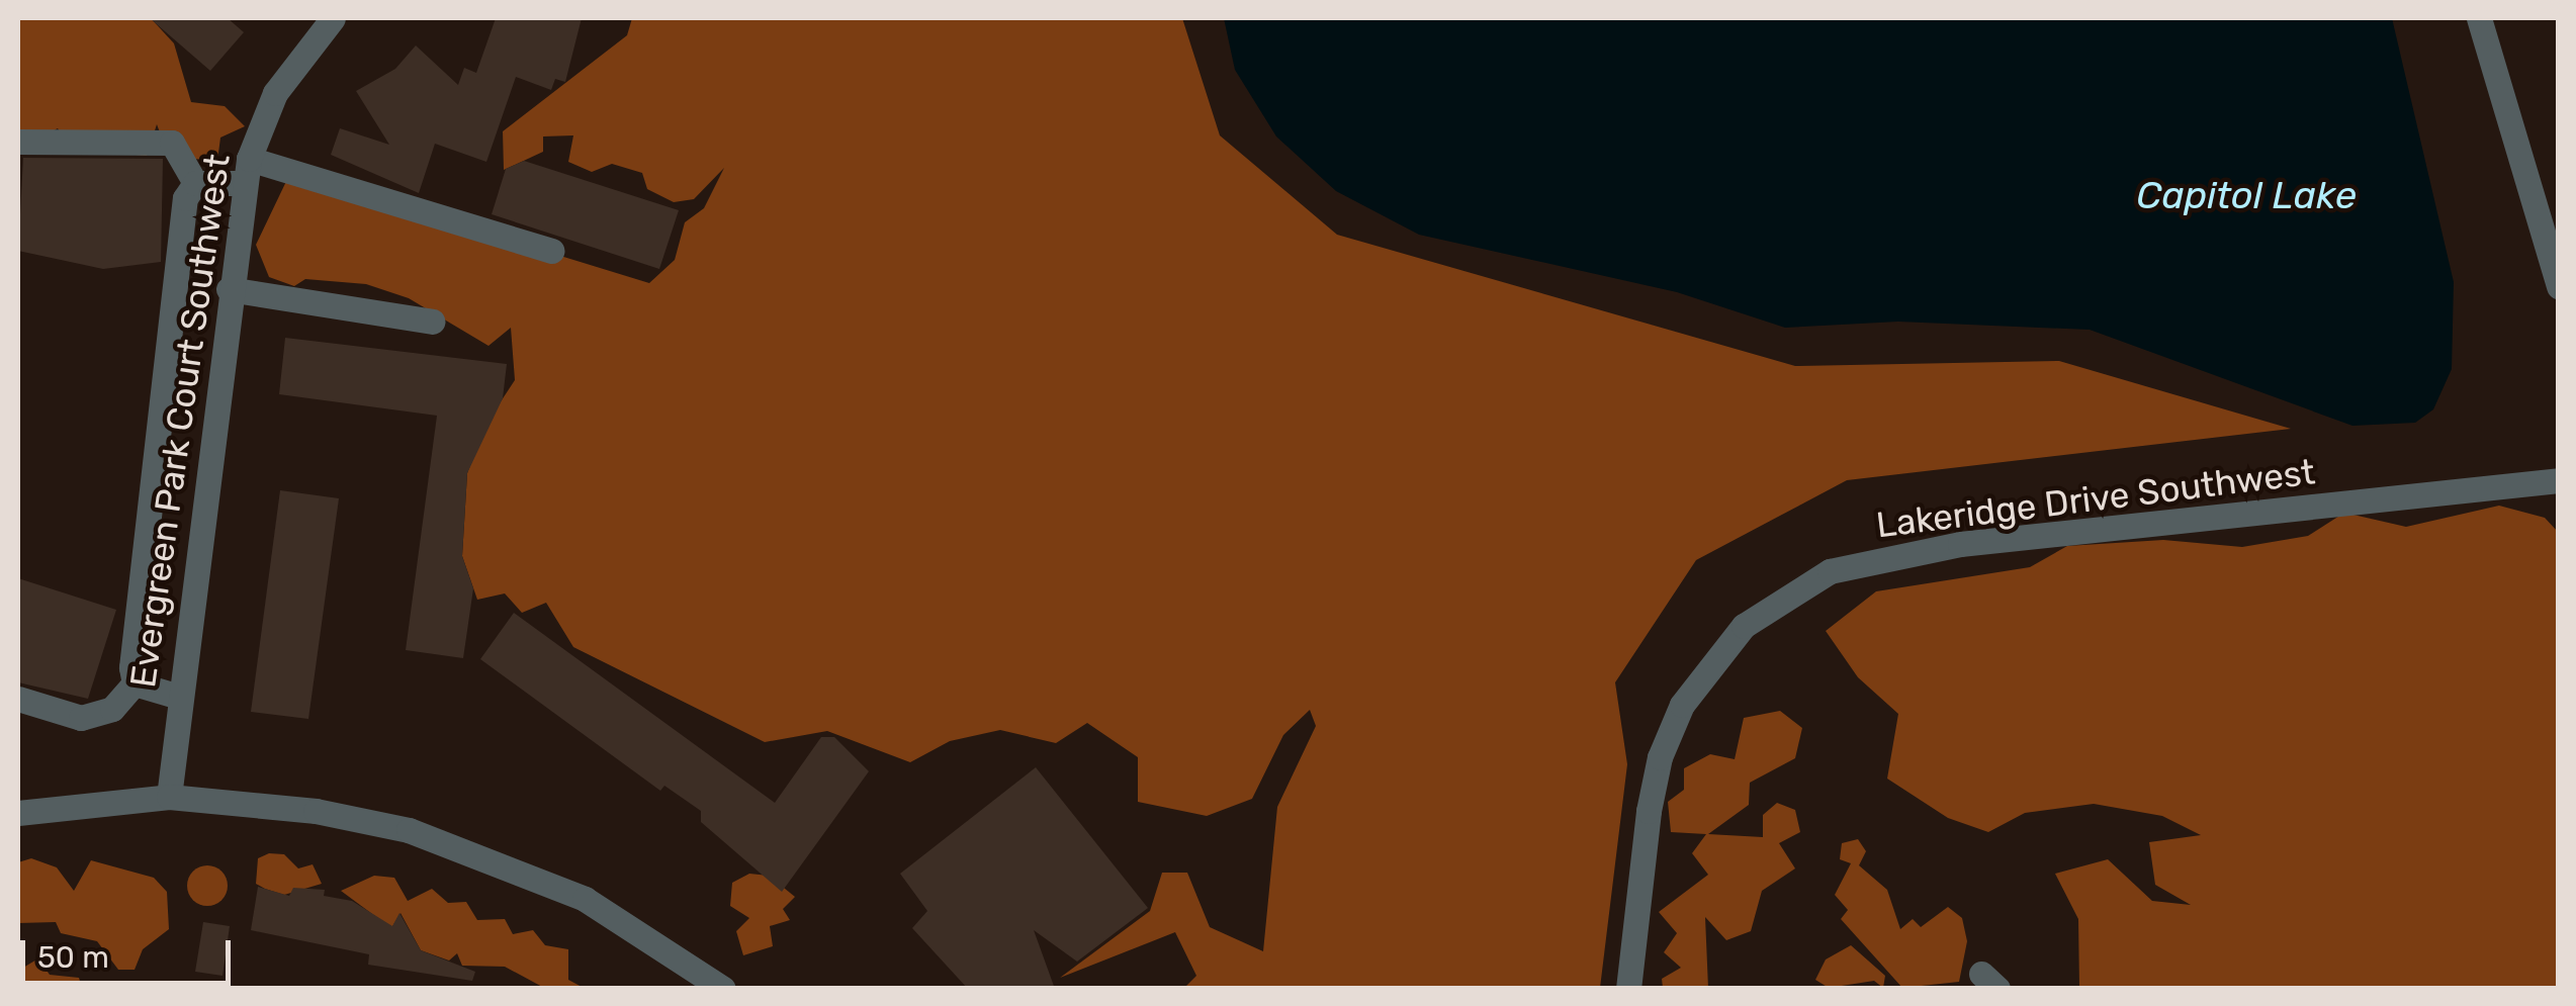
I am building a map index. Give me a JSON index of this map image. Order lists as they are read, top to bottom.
{
  "streets": {
    "street": ["Evergreen Park Court Southwest", "Lakeridge Drive Southwest"]
  },
  "water": ["Capitol Lake"],
  "scale_bar": "50 m"
}
